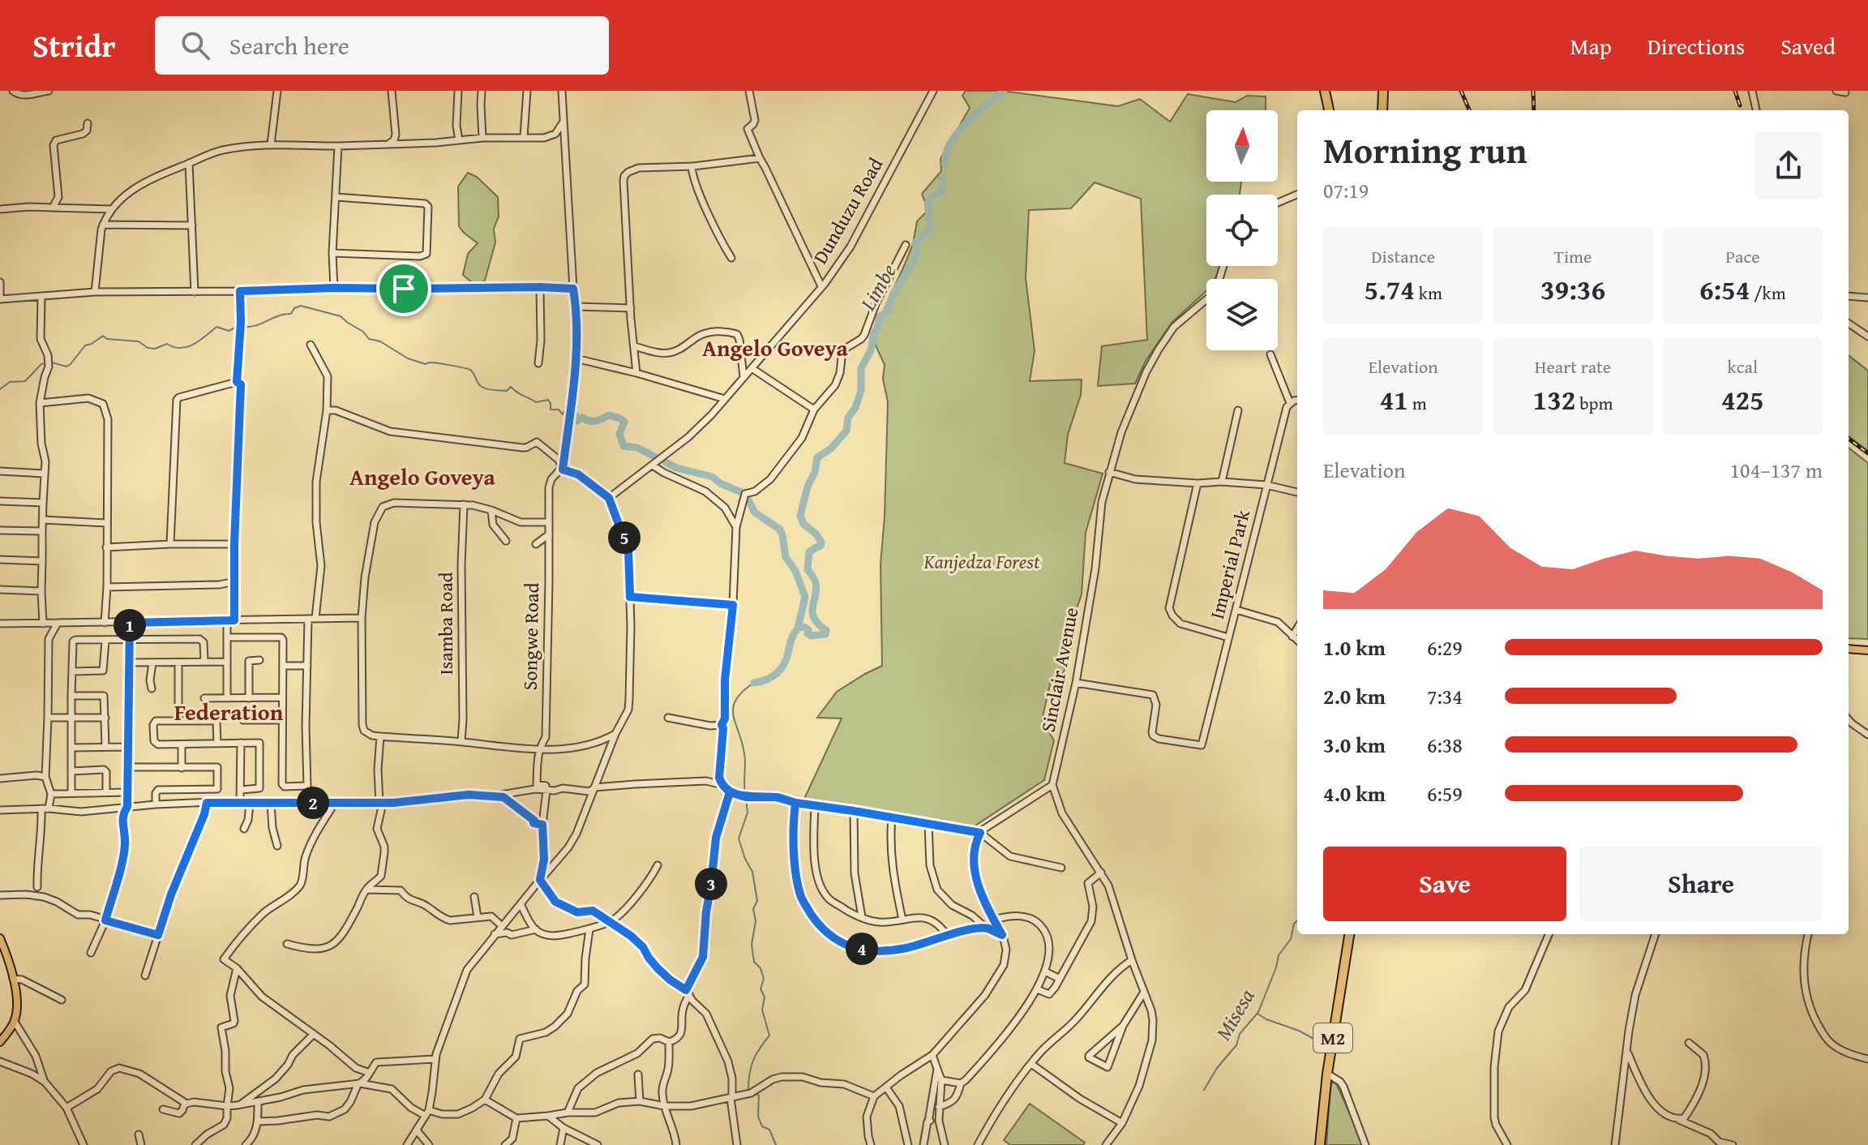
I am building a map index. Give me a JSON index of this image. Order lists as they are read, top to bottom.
{
  "streets": {
    "highway": ["M2"],
    "street": [
      "Dunduzu Road",
      "Imperial Park",
      "Isamba Road",
      "Songwe Road",
      "Sinclair Avenue"
    ]
  },
  "crossings": [
    ["Imperial Park", "Sinclair Avenue"]
  ],
  "districts": ["Angelo Goveya", "Angelo Goveya", "Federation"],
  "water": ["Limbe", "Misesa"],
  "parks": ["Kanjedza Forest"],
  "north": "top",
  "page": {
    "header": "Stridr",
    "search": "Search here",
    "nav": ["Map", "Directions", "Saved"],
    "heading": ["Morning run", "07:19"],
    "stats": [
      ["Distance", "5.74 km"],
      ["Time", "39:36"],
      ["Pace", "6:54 /km"],
      ["Elevation", "41 m"],
      ["Heart rate", "132 bpm"],
      ["kcal", "425"]
    ],
    "chart": ["Elevation", "104–137 m"],
    "pins": [
      "5",
      "1",
      "2",
      "3",
      "4"
    ],
    "list": [
      {
        "name": "1.0 km",
        "note": "6:29"
      },
      {
        "name": "2.0 km",
        "note": "7:34"
      },
      {
        "name": "3.0 km",
        "note": "6:38"
      },
      {
        "name": "4.0 km",
        "note": "6:59"
      }
    ],
    "buttons": ["Save", "Share"]
  }
}
